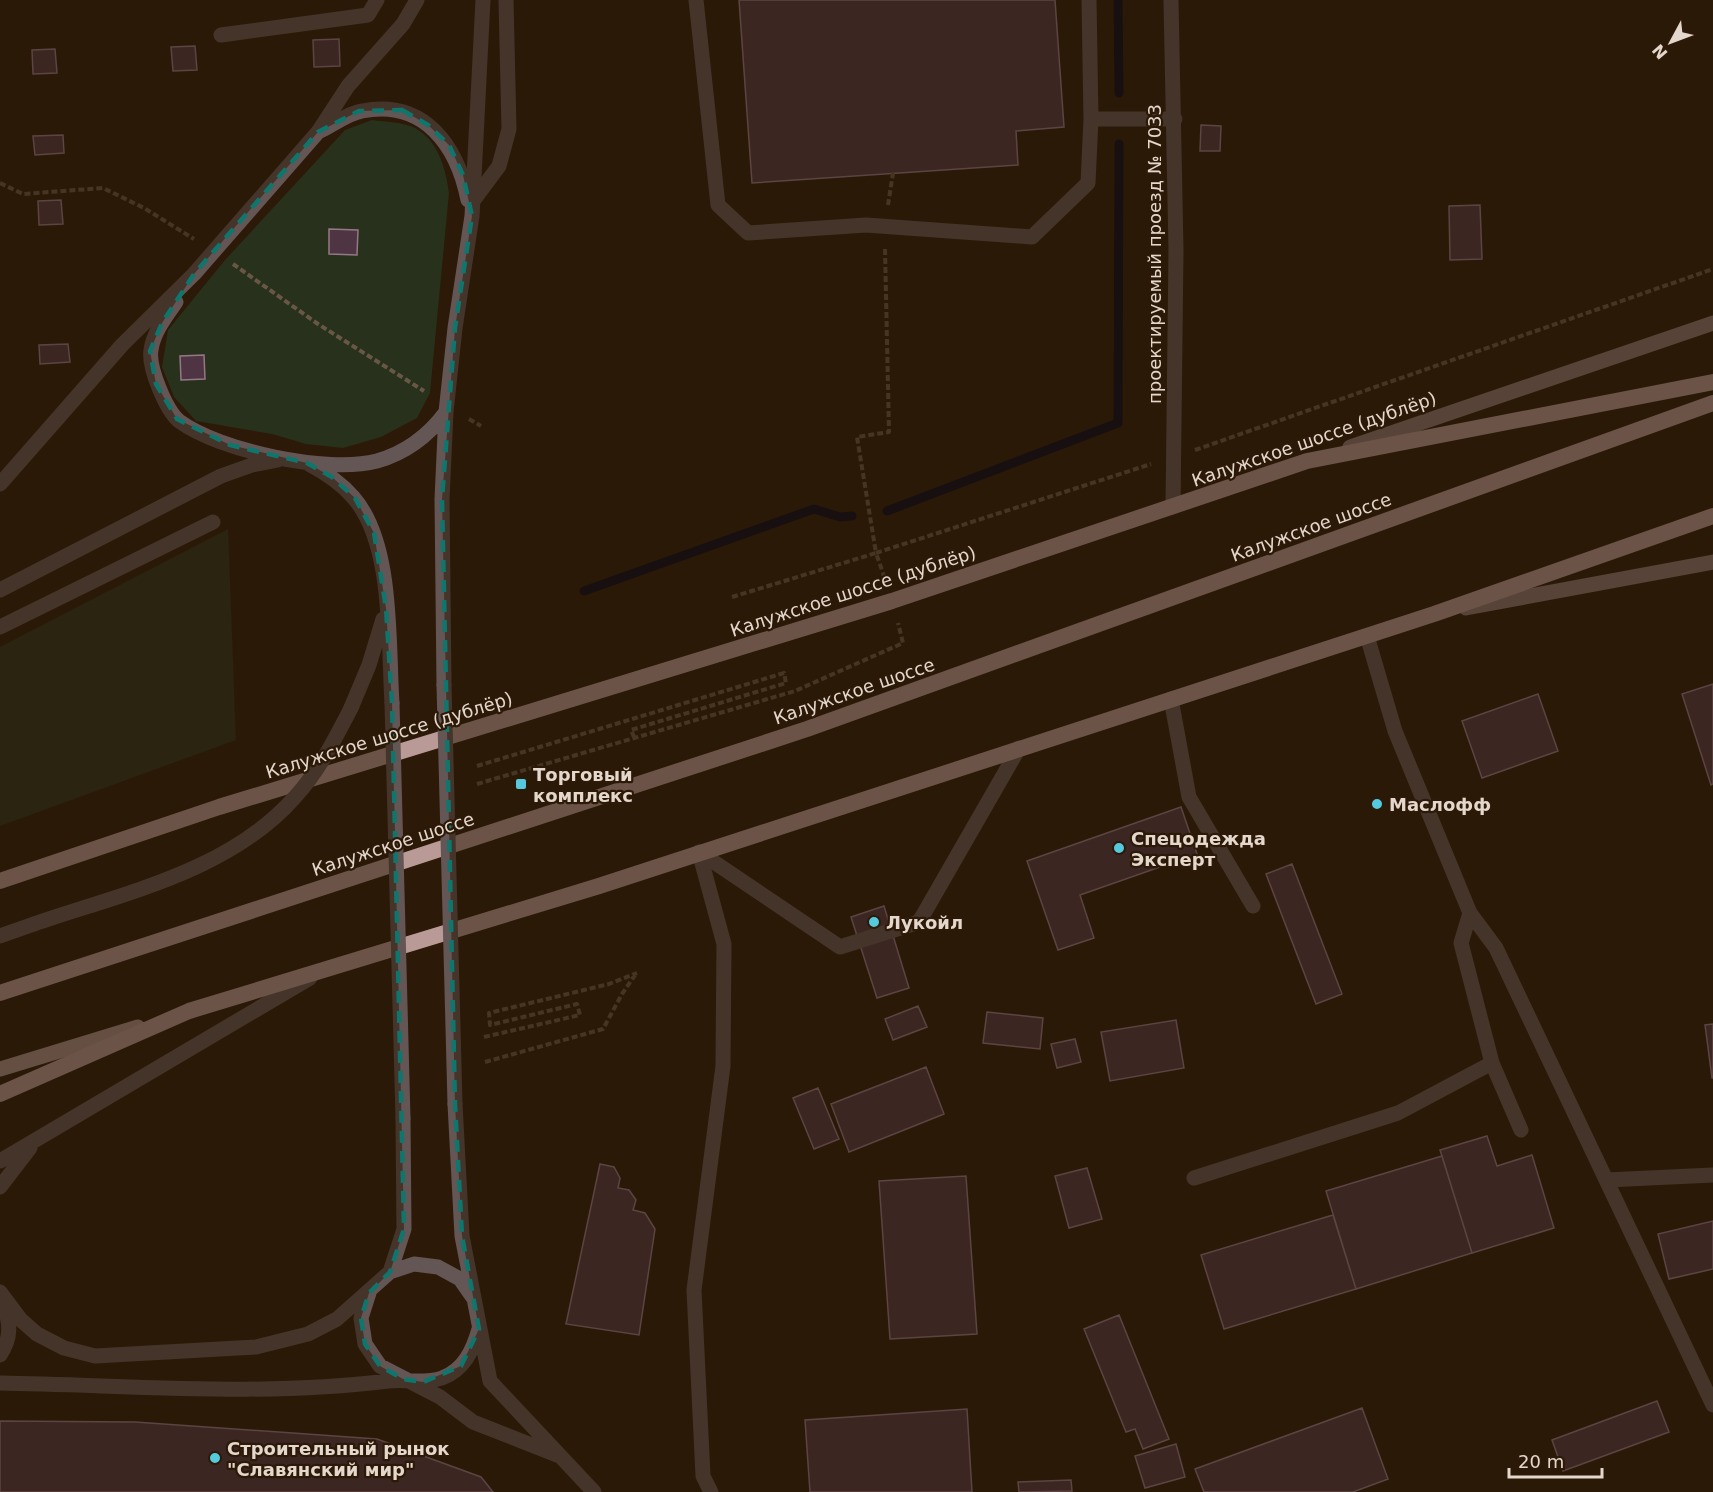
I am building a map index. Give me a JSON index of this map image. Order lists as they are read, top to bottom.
{
  "streets": {
    "highway": ["Калужское шоссе (дублёр)", "Калужское шоссе"],
    "street": ["проектируемый проезд № 7033"]
  },
  "crossings": [
    ["проектируемый проезд № 7033", "Калужское шоссе (дублёр)"]
  ],
  "places": {
    "transit": ["Торговый комплекс"],
    "other": [
      "Маслофф",
      "Спецодежда Эксперт",
      "Лукойл",
      "Строительный рынок \"Славянский мир\""
    ]
  },
  "scale_bar": "20 m",
  "north": "bottom left"
}
